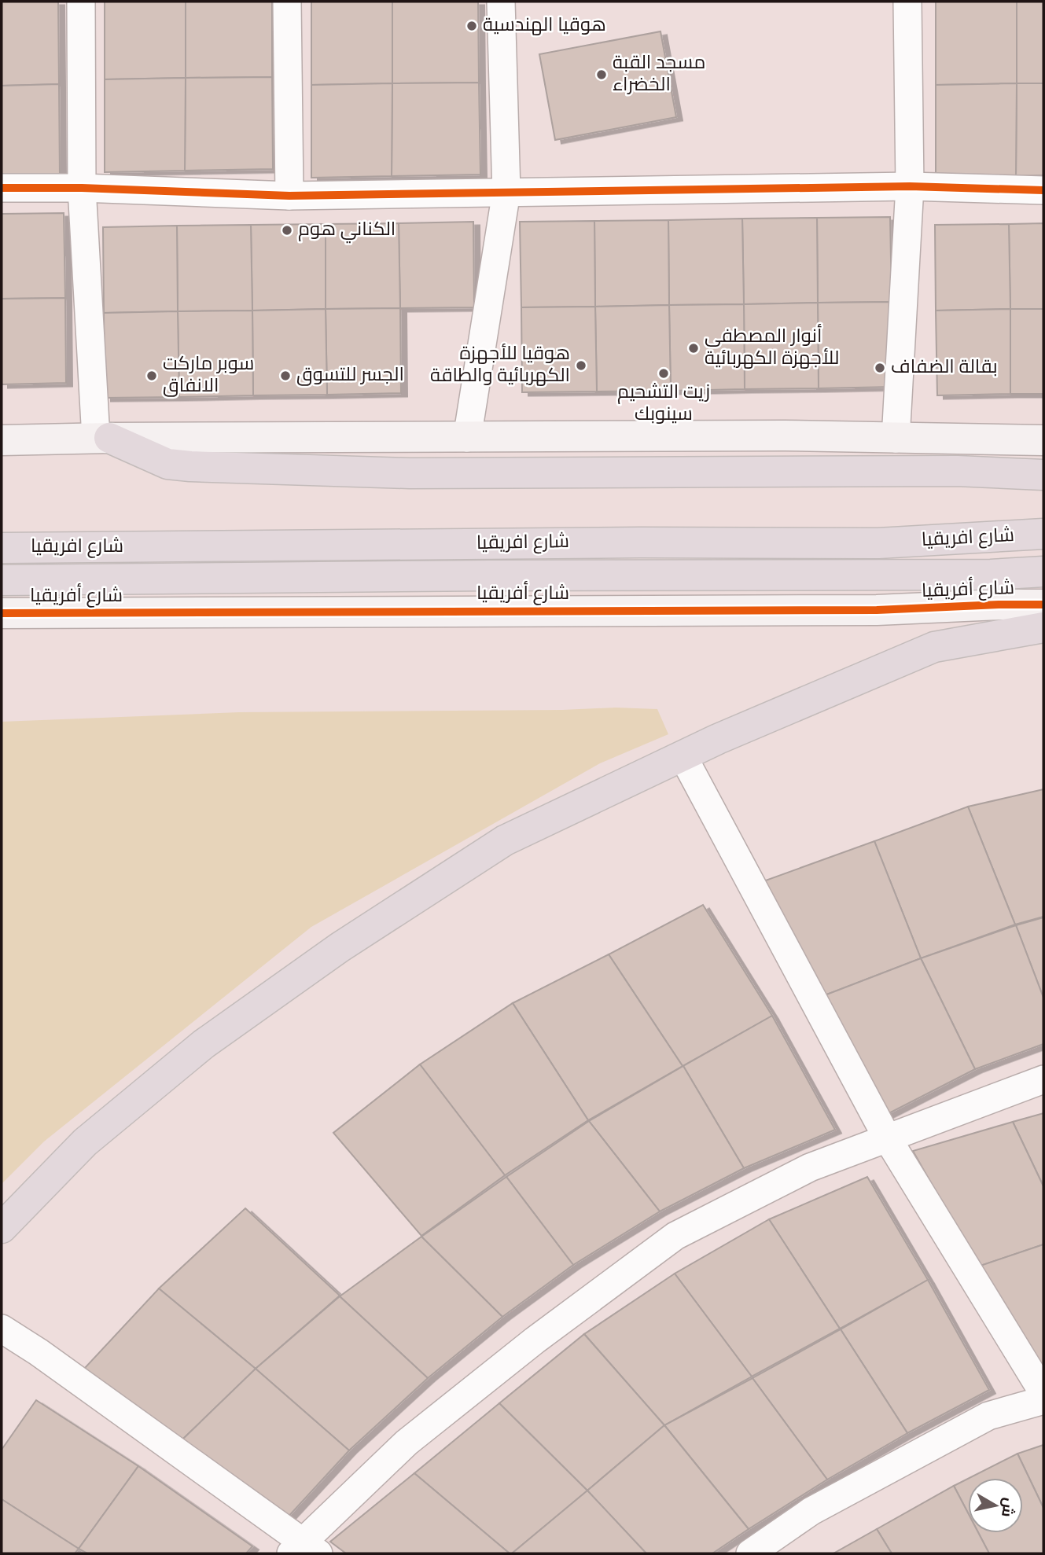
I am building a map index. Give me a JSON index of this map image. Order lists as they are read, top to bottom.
{
  "streets": {
    "highway": ["شارع افريقيا"],
    "street": ["شارع أفريقيا"]
  },
  "places": [
    "هوقيا الهندسية",
    "مسجد القبة الخضراء",
    "الكناني هوم",
    "أنوار المصطفى للأجهزة الكهربائية",
    "هوقيا للأجهزة الكهربائية والطاقة",
    "بقالة الضفاف",
    "زيت التشحيم سينوبك",
    "سوبر ماركت الانفاق",
    "الجسر للتسوق"
  ],
  "north": "right"
}
